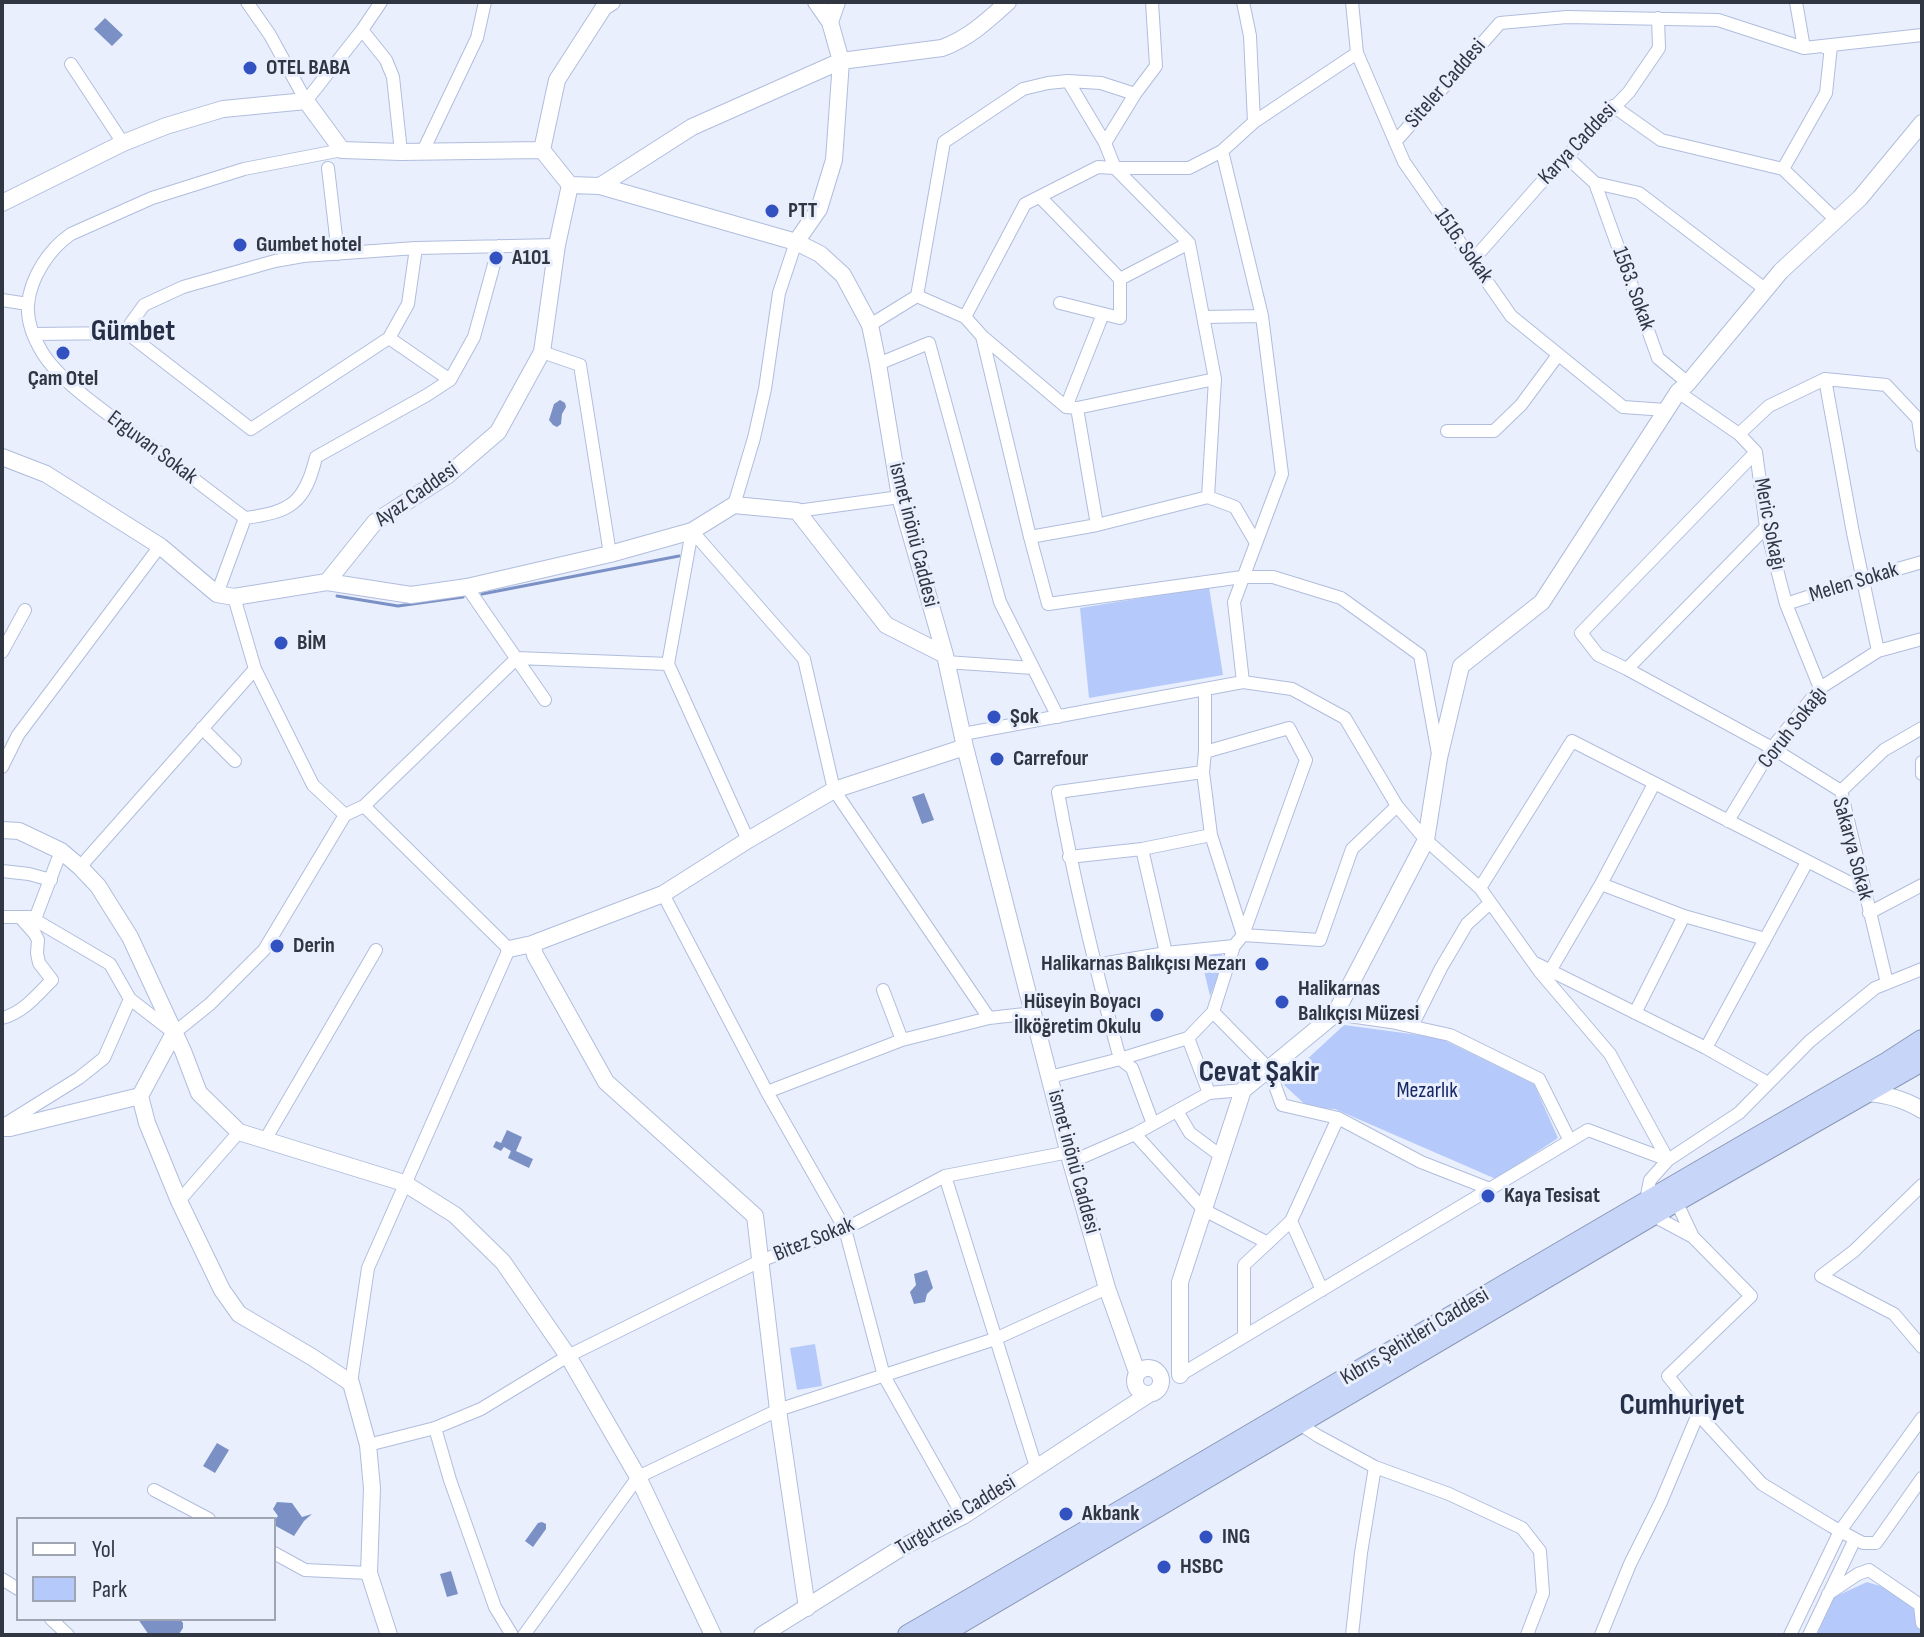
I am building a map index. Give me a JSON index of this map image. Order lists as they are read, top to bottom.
{
  "streets": {
    "highway": ["Kıbrıs Şehitleri Caddesi"],
    "street": [
      "Siteler Caddesi",
      "Karya Caddesi",
      "1516. Sokak",
      "1563. Sokak",
      "Erguvan Sokak",
      "Ayaz Caddesi",
      "Meric Sokağı",
      "ismet inönü Caddesi",
      "Melen Sokak",
      "Coruh Sokağı",
      "Sakarya Sokak",
      "Bitez Sokak",
      "Turgutreis Caddesi"
    ]
  },
  "crossings": [
    ["Siteler Caddesi", "Karya Caddesi"],
    ["Siteler Caddesi", "1516. Sokak"],
    ["Karya Caddesi", "1516. Sokak"],
    ["1563. Sokak", "Meric Sokağı"],
    ["Ayaz Caddesi", "ismet inönü Caddesi"],
    ["Meric Sokağı", "Melen Sokak"],
    ["Meric Sokağı", "Coruh Sokağı"],
    ["Meric Sokağı", "Sakarya Sokak"],
    ["ismet inönü Caddesi", "Bitez Sokak"],
    ["ismet inönü Caddesi", "Turgutreis Caddesi"],
    ["Coruh Sokağı", "Sakarya Sokak"]
  ],
  "districts": ["Gümbet", "Cevat Şakir", "Cumhuriyet"],
  "parks": ["Mezarlık"],
  "places": [
    "OTEL BABA",
    "PTT",
    "Gumbet hotel",
    "A101",
    "Çam Otel",
    "BİM",
    "Şok",
    "Carrefour",
    "Derin",
    "Halikarnas Balıkçısı Mezarı",
    "Halikarnas Balıkçısı Müzesi",
    "Hüseyin Boyacı İlköğretim Okulu",
    "Kaya Tesisat",
    "Akbank",
    "ING",
    "HSBC"
  ],
  "legend": ["Yol", "Park"]
}
